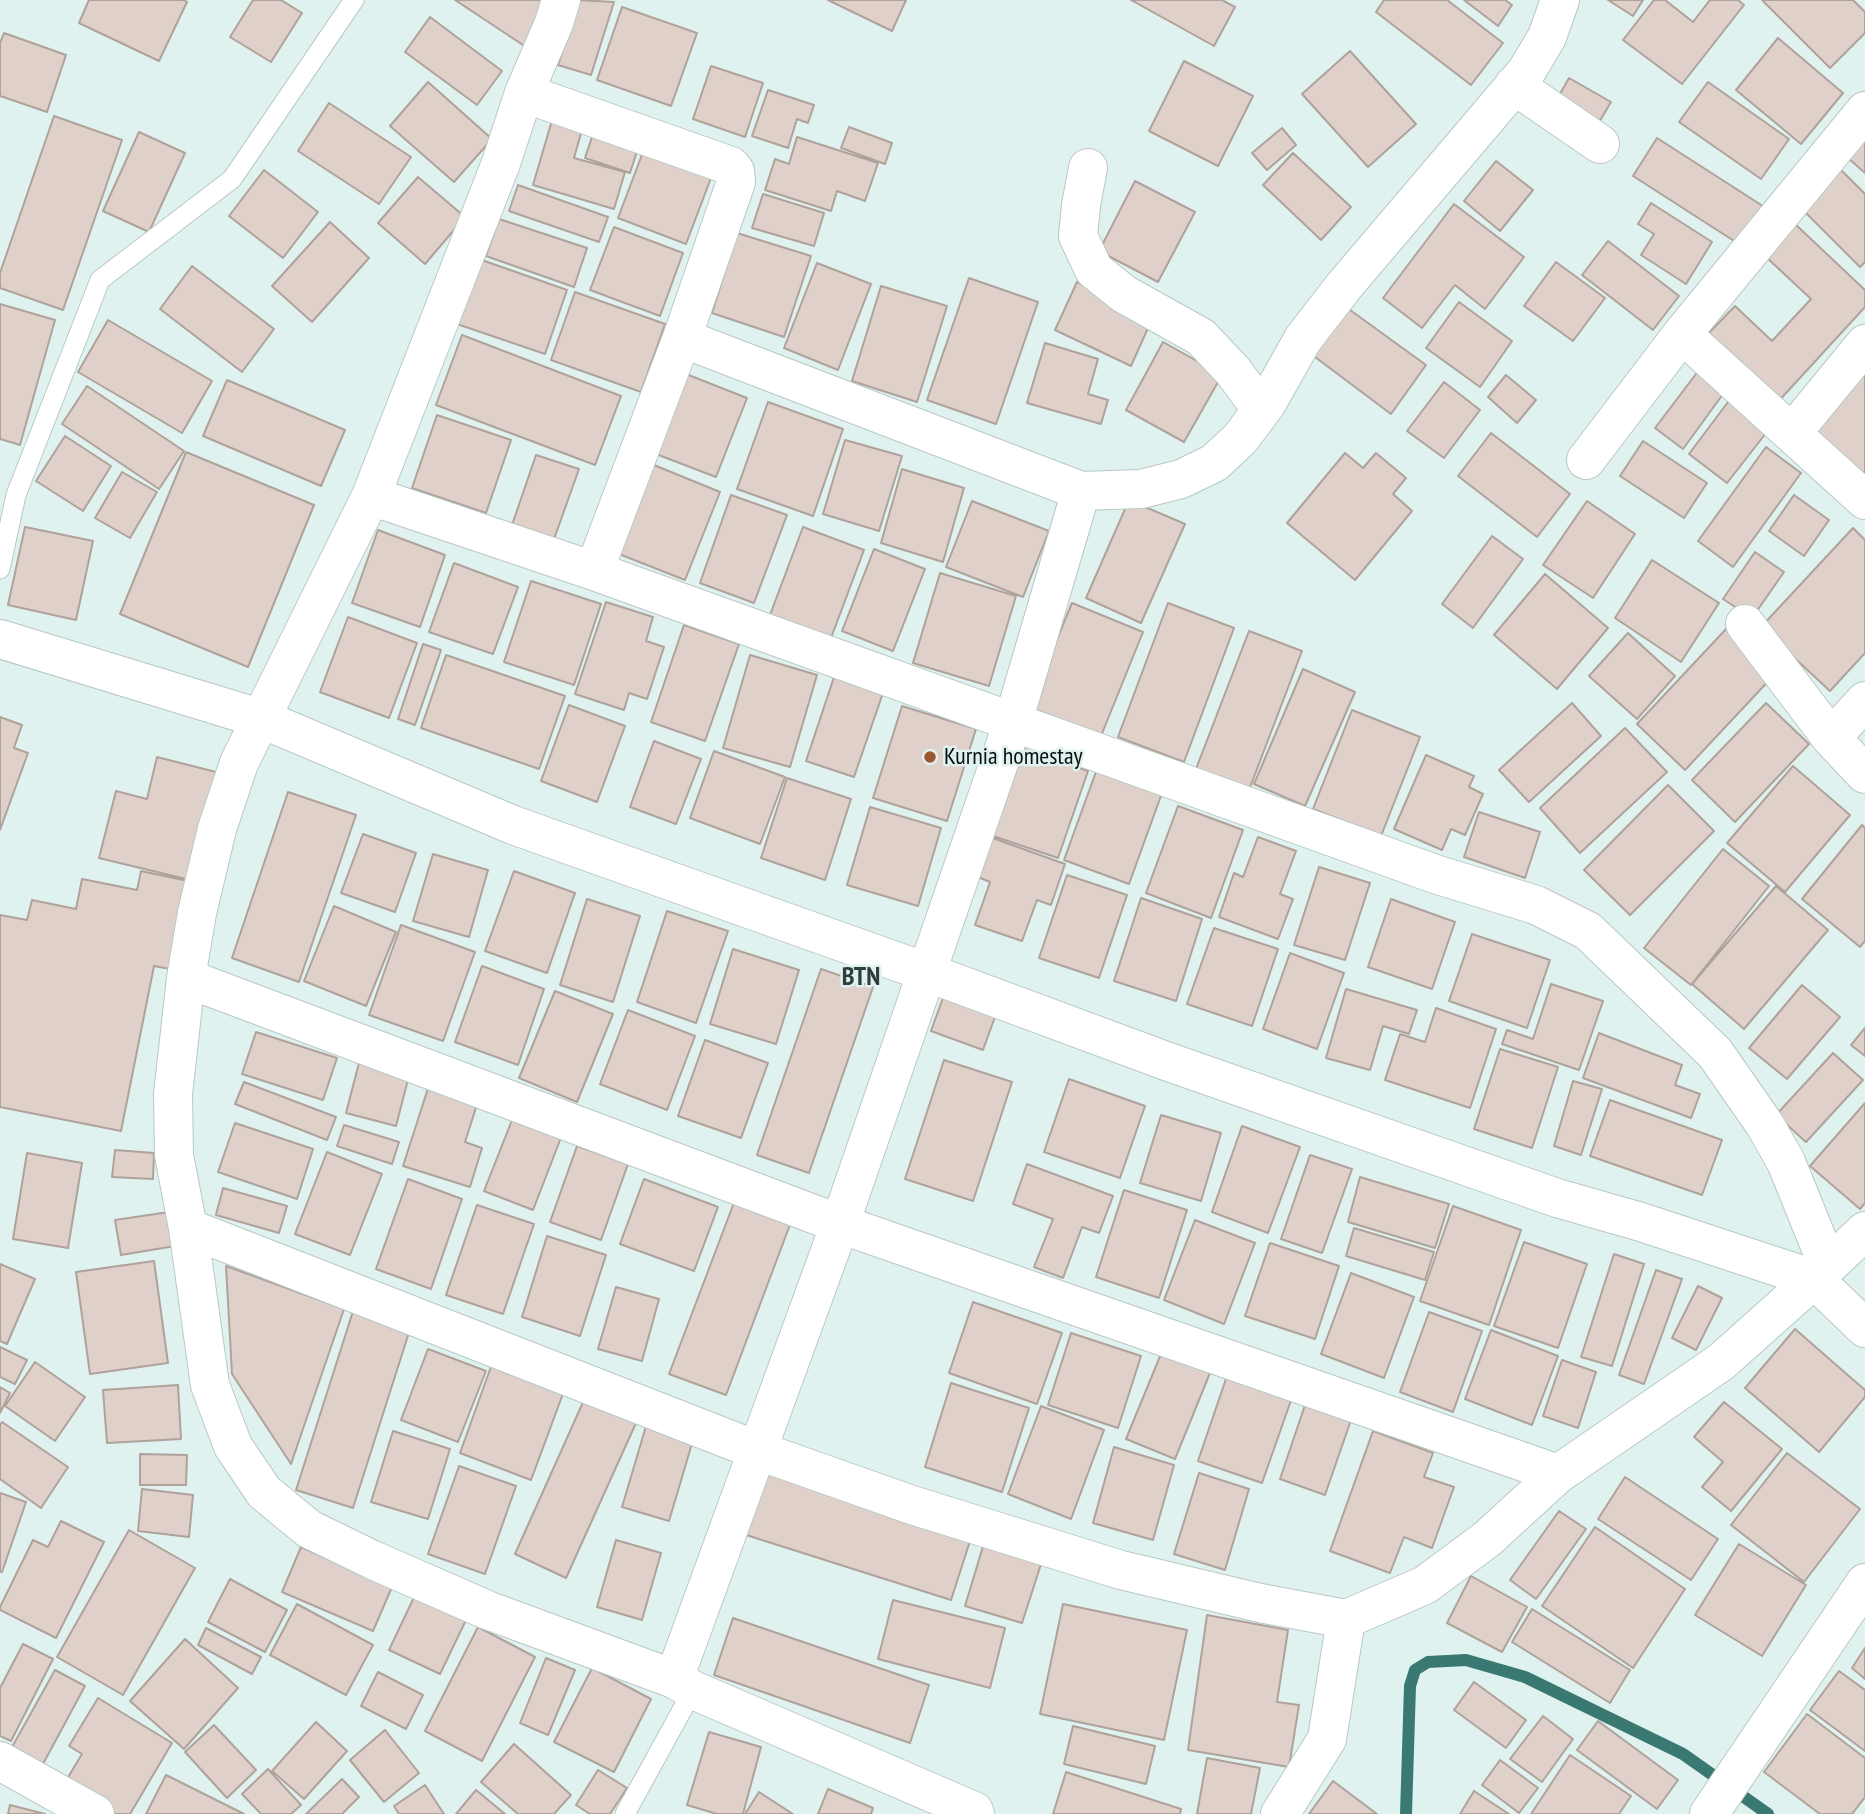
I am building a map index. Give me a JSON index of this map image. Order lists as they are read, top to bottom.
{
  "districts": ["BTN"],
  "places": ["Kurnia homestay"]
}
